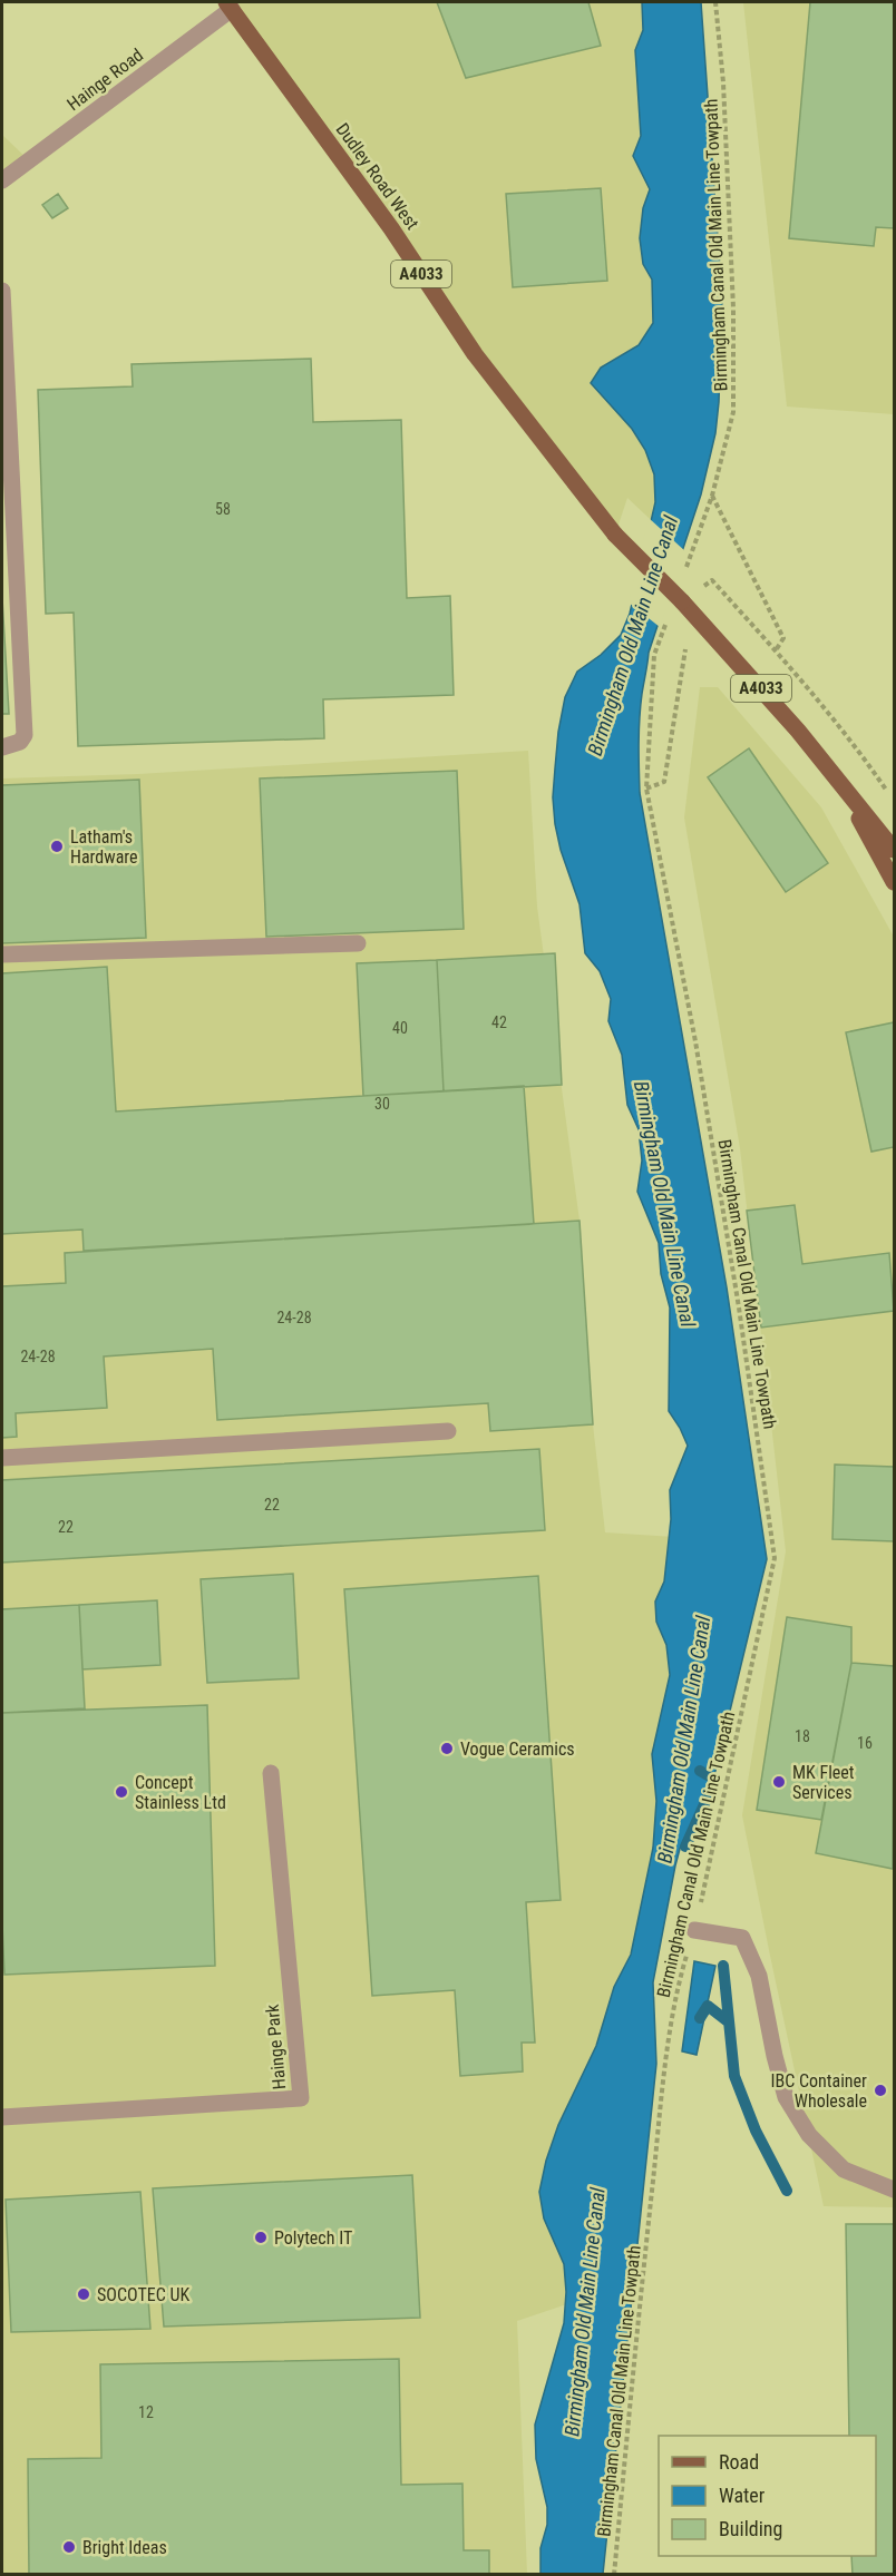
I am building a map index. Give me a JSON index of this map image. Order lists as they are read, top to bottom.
{
  "streets": {
    "main road": ["Dudley Road West", "A4033"],
    "street": ["Hainge Road", "Hainge Park"],
    "path": ["Birmingham Canal Old Main Line Towpath"]
  },
  "crossings": [
    ["Hainge Road", "Dudley Road West"],
    ["Dudley Road West", "A4033"]
  ],
  "water": ["Birmingham Old Main Line Canal"],
  "places": [
    "Latham's Hardware",
    "Vogue Ceramics",
    "MK Fleet Services",
    "Concept Stainless Ltd",
    "IBC Container Wholesale",
    "Polytech IT",
    "SOCOTEC UK",
    "Bright Ideas"
  ],
  "house_numbers": [
    "58",
    "42",
    "40",
    "30",
    "24-28",
    "24-28",
    "22",
    "22",
    "18",
    "16",
    "12"
  ],
  "legend": ["Road", "Water", "Building"]
}
